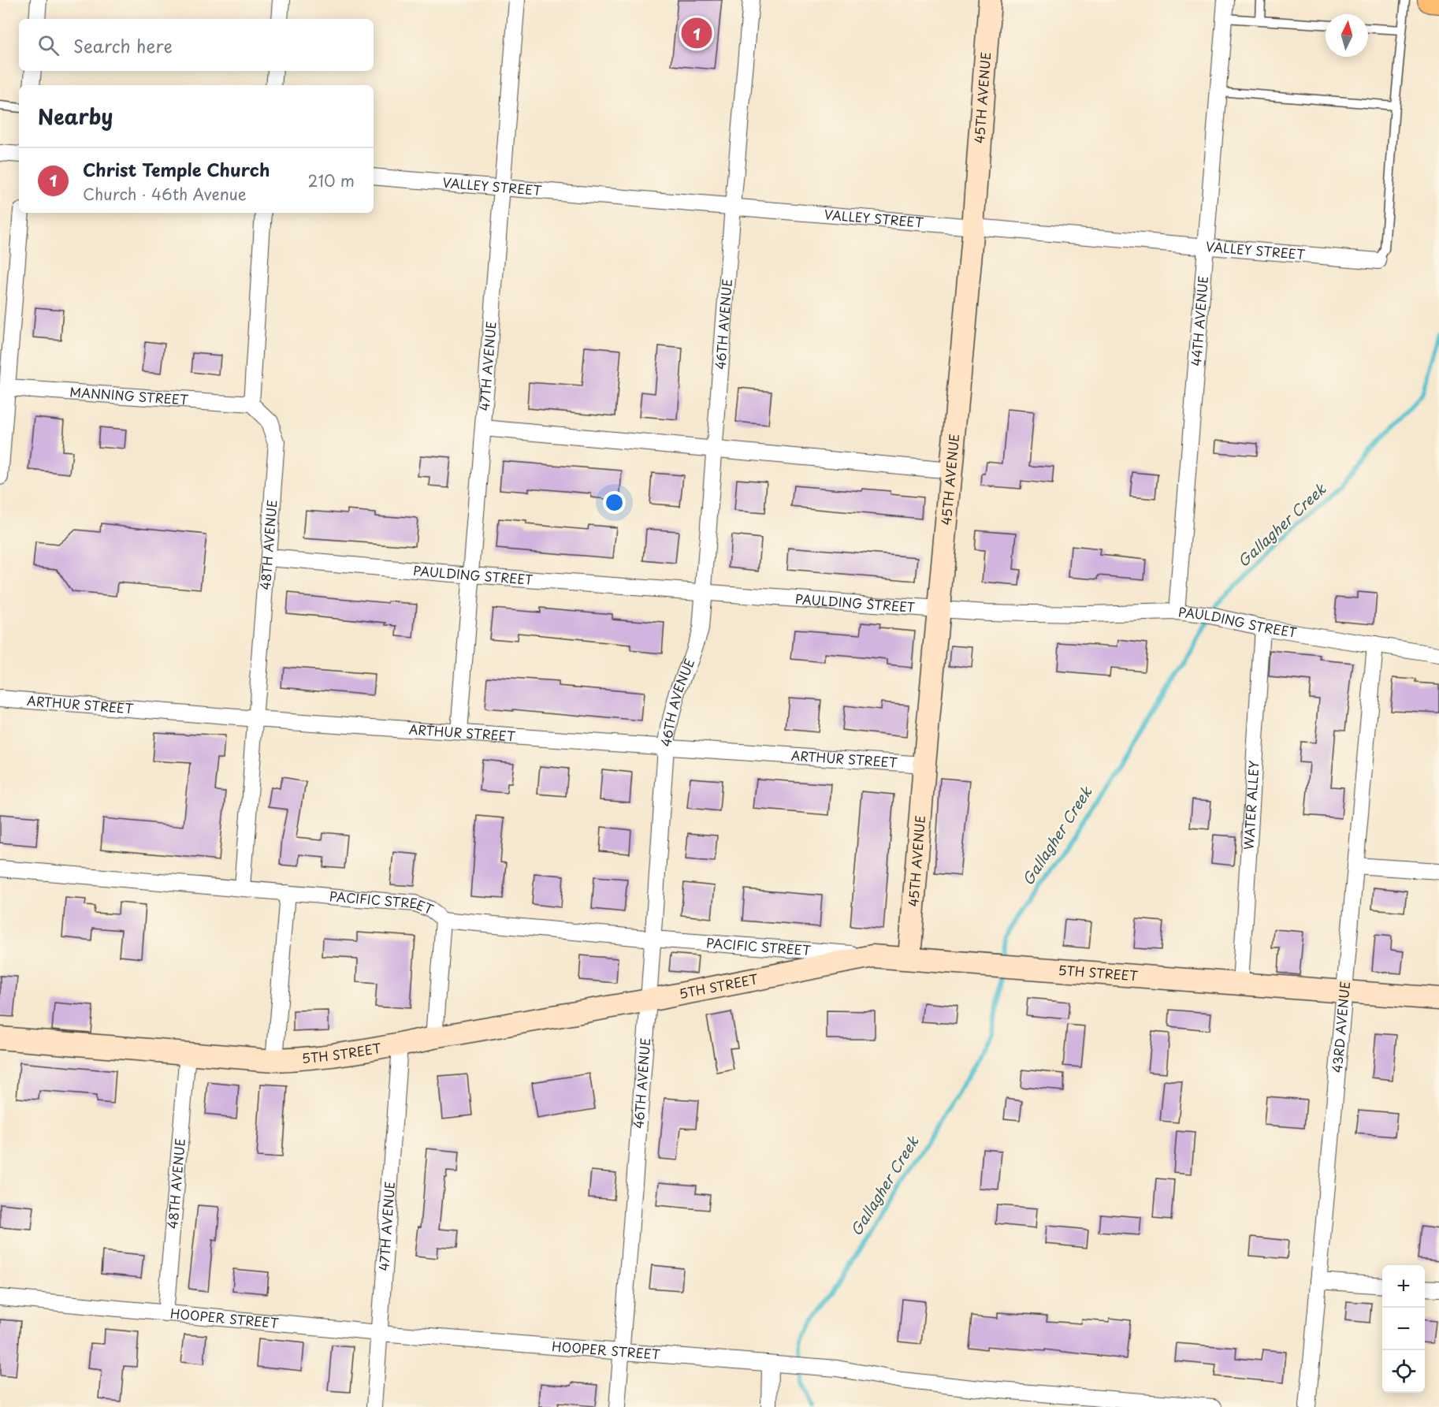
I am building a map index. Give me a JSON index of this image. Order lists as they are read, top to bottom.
{
  "streets": {
    "street": [
      "45TH AVENUE",
      "VALLEY STREET",
      "44TH AVENUE",
      "46TH AVENUE",
      "47TH AVENUE",
      "MANNING STREET",
      "48TH AVENUE",
      "PAULDING STREET",
      "ARTHUR STREET",
      "WATER ALLEY",
      "PACIFIC STREET",
      "5TH STREET",
      "43RD AVENUE",
      "HOOPER STREET"
    ]
  },
  "crossings": [
    ["45TH AVENUE", "VALLEY STREET"],
    ["45TH AVENUE", "PAULDING STREET"],
    ["45TH AVENUE", "ARTHUR STREET"],
    ["45TH AVENUE", "5TH STREET"],
    ["VALLEY STREET", "44TH AVENUE"],
    ["VALLEY STREET", "46TH AVENUE"],
    ["VALLEY STREET", "47TH AVENUE"],
    ["44TH AVENUE", "PAULDING STREET"],
    ["46TH AVENUE", "PAULDING STREET"],
    ["46TH AVENUE", "ARTHUR STREET"],
    ["46TH AVENUE", "PACIFIC STREET"],
    ["46TH AVENUE", "5TH STREET"],
    ["46TH AVENUE", "HOOPER STREET"],
    ["47TH AVENUE", "PAULDING STREET"],
    ["47TH AVENUE", "ARTHUR STREET"],
    ["47TH AVENUE", "5TH STREET"],
    ["47TH AVENUE", "HOOPER STREET"],
    ["MANNING STREET", "48TH AVENUE"],
    ["48TH AVENUE", "PAULDING STREET"],
    ["48TH AVENUE", "ARTHUR STREET"],
    ["48TH AVENUE", "PACIFIC STREET"],
    ["48TH AVENUE", "5TH STREET"],
    ["48TH AVENUE", "HOOPER STREET"],
    ["PAULDING STREET", "WATER ALLEY"],
    ["PAULDING STREET", "43RD AVENUE"],
    ["WATER ALLEY", "5TH STREET"],
    ["PACIFIC STREET", "5TH STREET"],
    ["5TH STREET", "43RD AVENUE"]
  ],
  "water": ["Gallagher Creek"],
  "north": "top",
  "page": {
    "pins": "1",
    "search": "Search here",
    "heading": "Nearby",
    "list": [
      {
        "mark": "1",
        "name": "Christ Temple Church",
        "note": "Church · 46th Avenue",
        "value": "210 m"
      }
    ],
    "map_buttons": ["+", "−"]
  }
}
